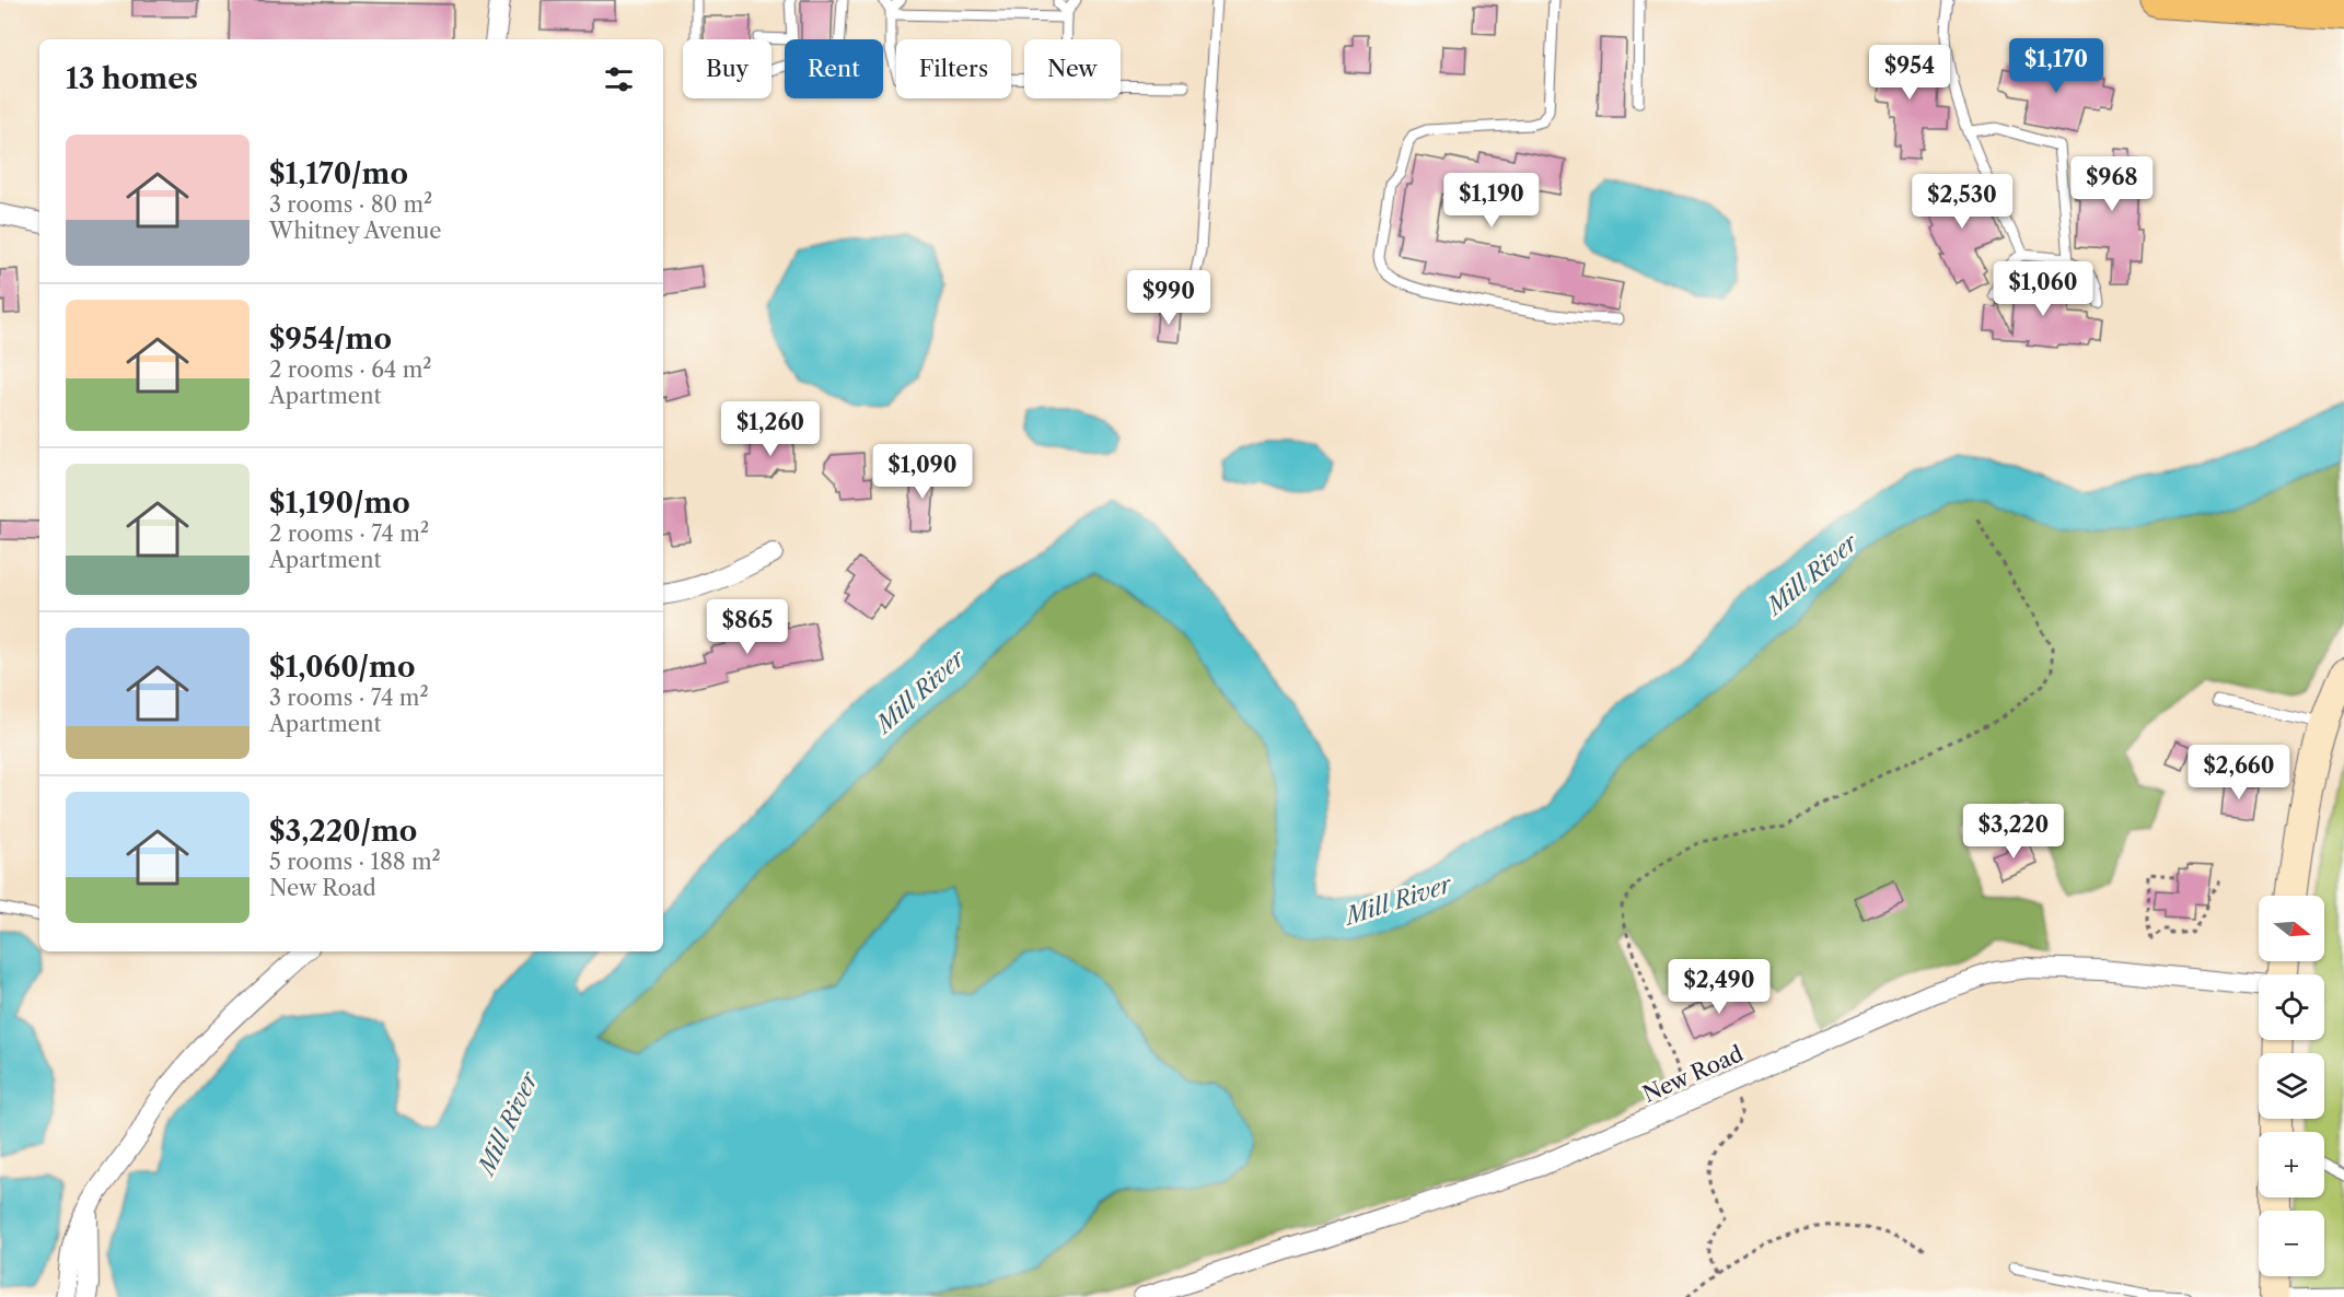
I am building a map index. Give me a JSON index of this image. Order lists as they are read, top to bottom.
{
  "streets": {
    "street": ["New Road"]
  },
  "water": ["Mill River"],
  "north": "right",
  "page": {
    "price": [
      "$1,170",
      "$954",
      "$968",
      "$1,190",
      "$2,530",
      "$1,060",
      "$990",
      "$1,260",
      "$1,090",
      "$865",
      "$2,660",
      "$3,220",
      "$2,490"
    ],
    "chip": [
      "Buy",
      "Rent",
      "Filters",
      "New"
    ],
    "heading": "13 homes",
    "list": [
      {
        "name": "$1,170/mo",
        "note": "3 rooms · 80 m² · Whitney Avenue"
      },
      {
        "name": "$954/mo",
        "note": "2 rooms · 64 m² · Apartment"
      },
      {
        "name": "$1,190/mo",
        "note": "2 rooms · 74 m² · Apartment"
      },
      {
        "name": "$1,060/mo",
        "note": "3 rooms · 74 m² · Apartment"
      },
      {
        "name": "$3,220/mo",
        "note": "5 rooms · 188 m² · New Road"
      }
    ],
    "map_buttons": ["+", "−"]
  }
}
